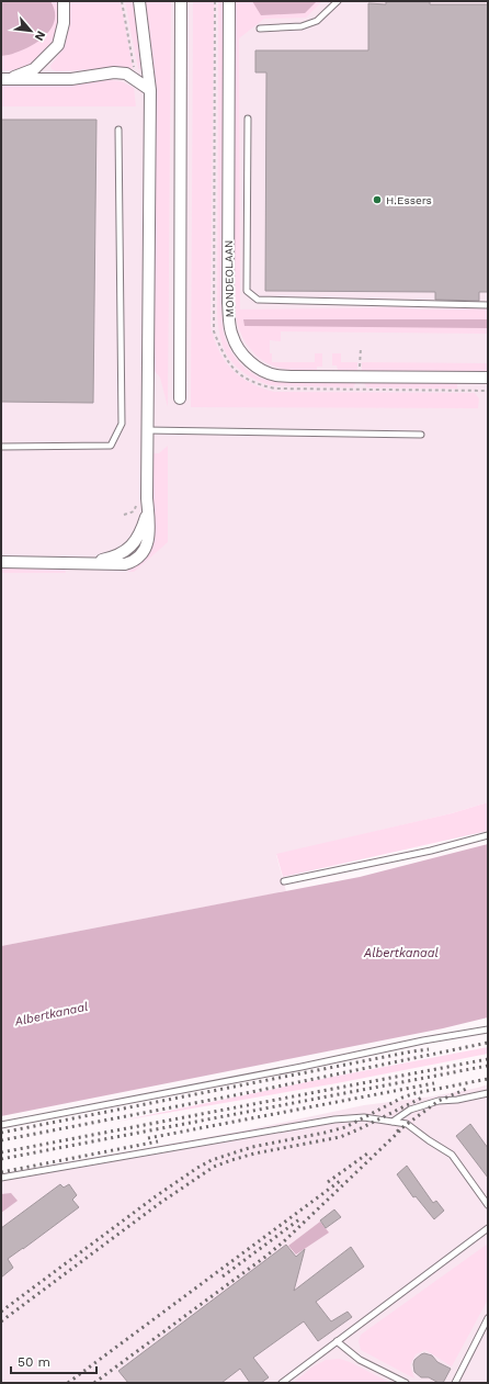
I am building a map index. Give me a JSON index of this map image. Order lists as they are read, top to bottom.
{
  "streets": {
    "street": ["MONDEOLAAN"]
  },
  "water": ["Albertkanaal"],
  "places": ["H.Essers"],
  "scale_bar": "50 m",
  "north": "bottom right"
}
